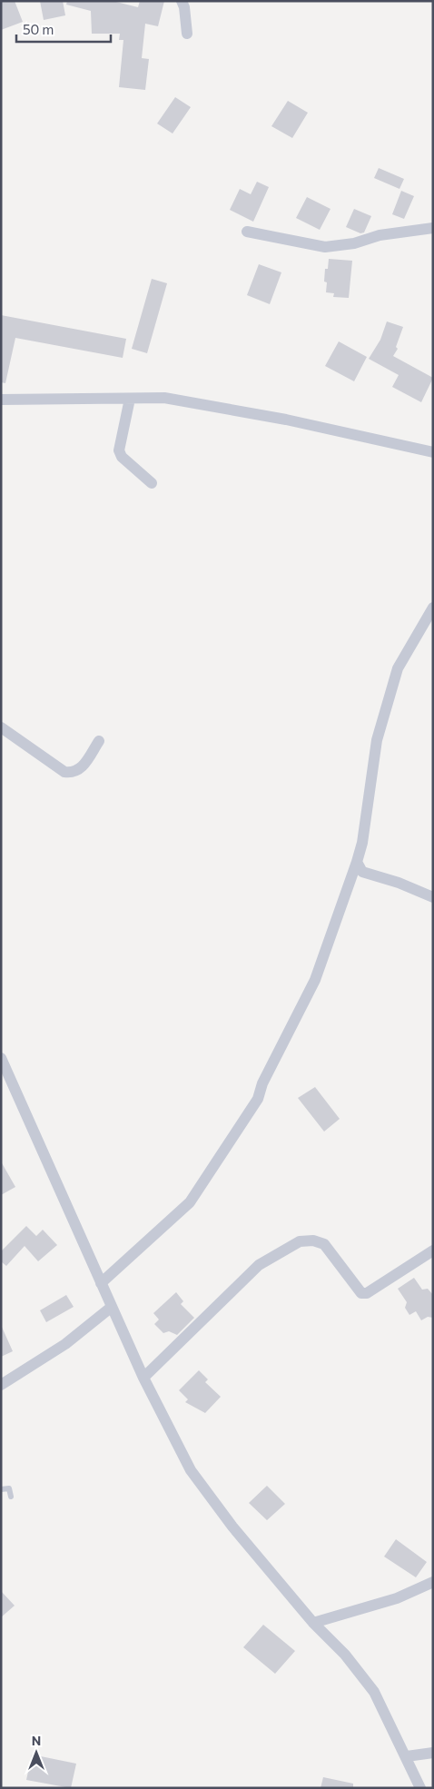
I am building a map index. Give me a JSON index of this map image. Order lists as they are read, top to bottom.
{
  "scale_bar": "50 m",
  "north": "top"
}
